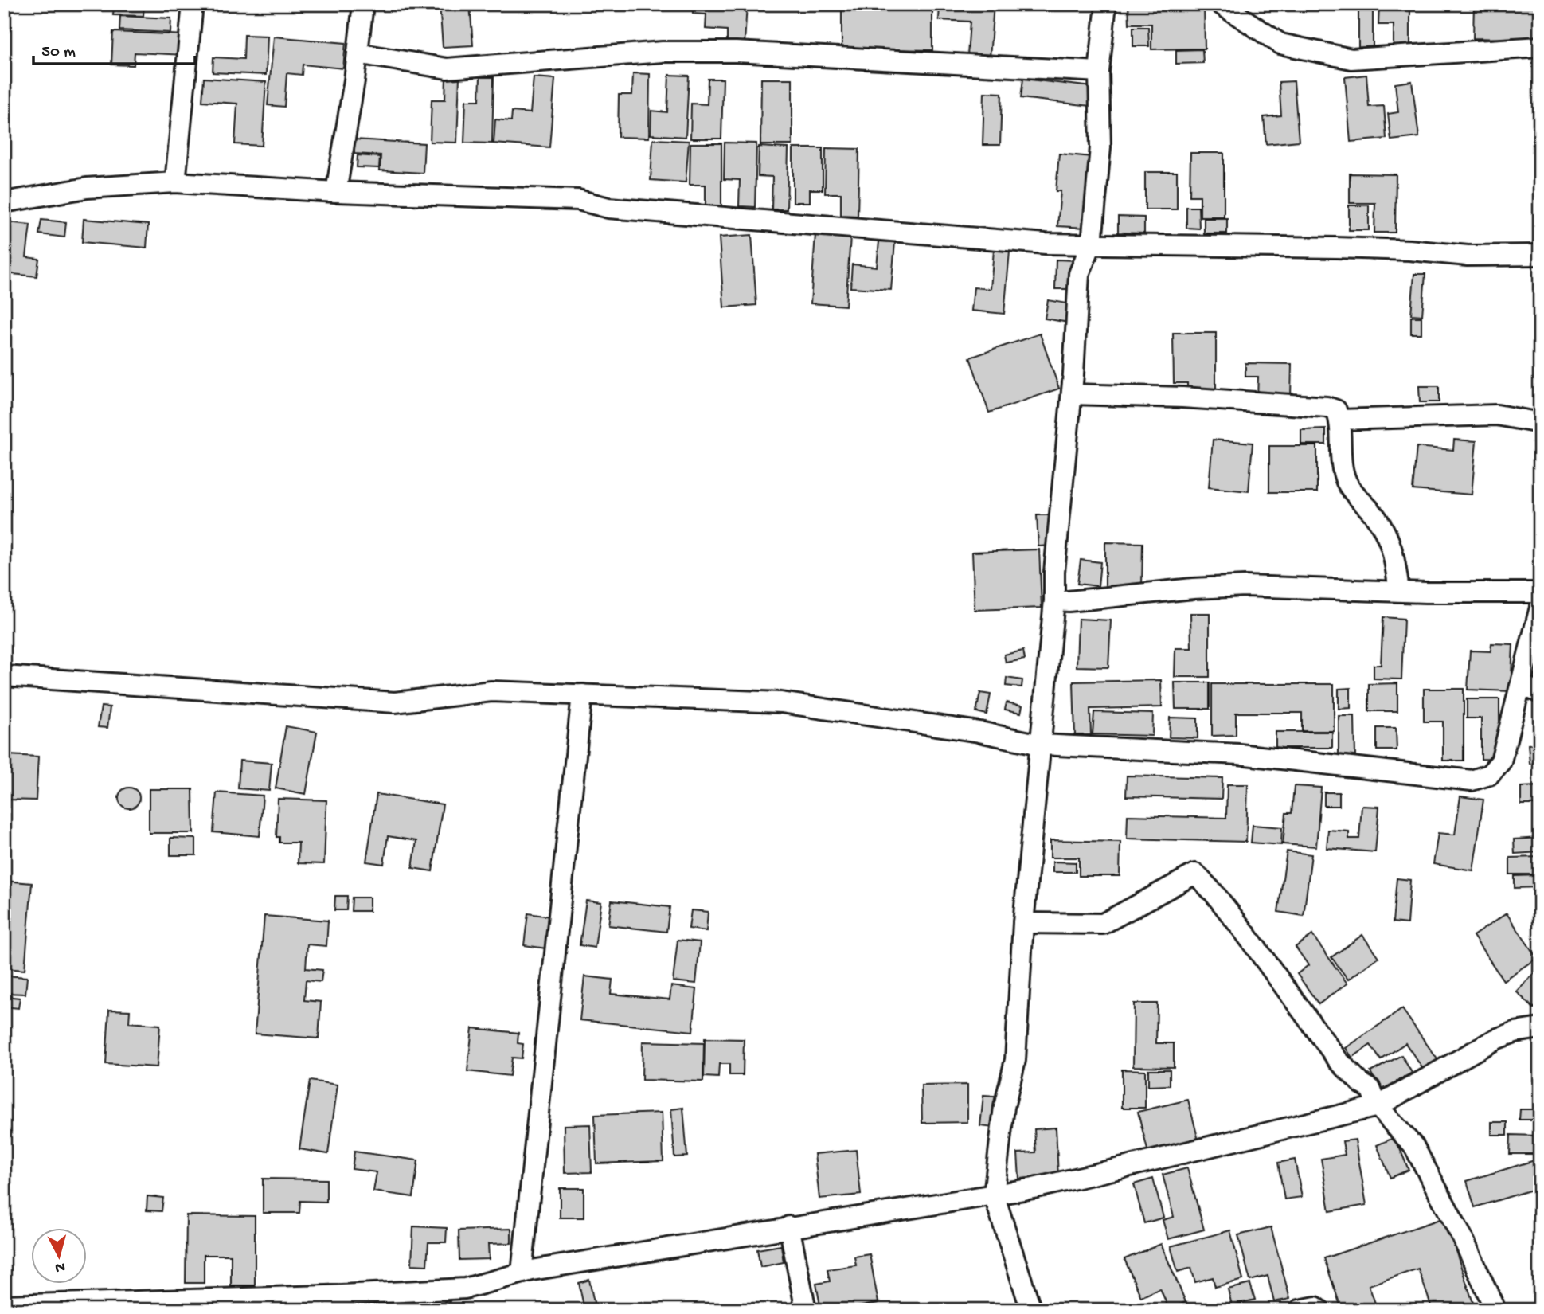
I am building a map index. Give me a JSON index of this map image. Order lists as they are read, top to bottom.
{
  "scale_bar": "50 m",
  "north": "bottom"
}
